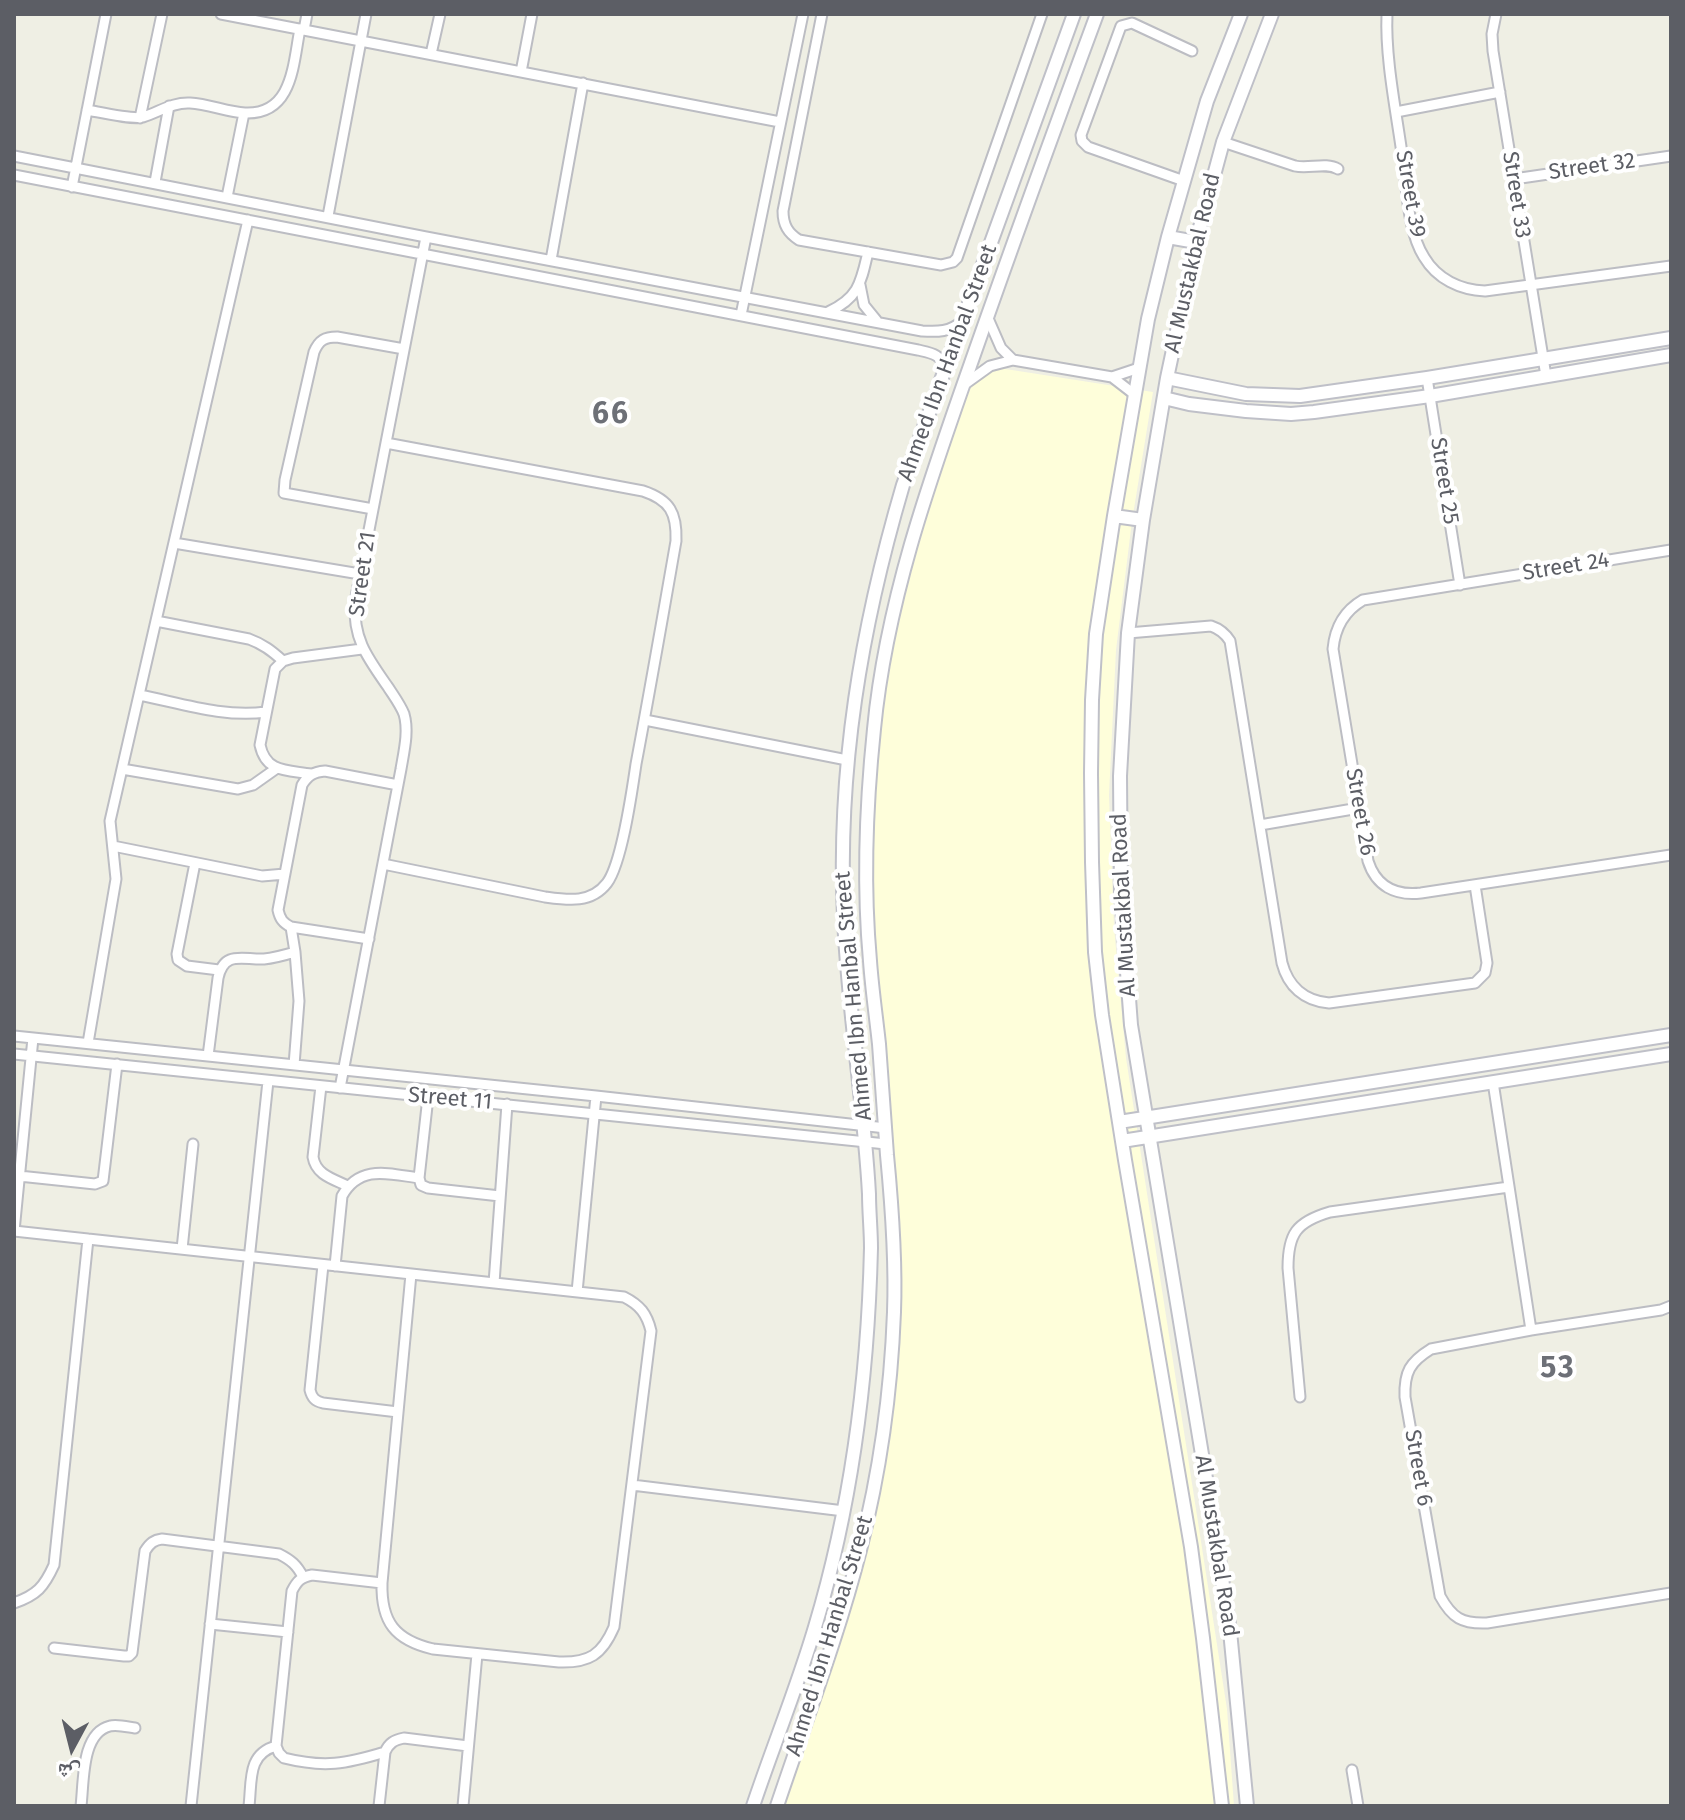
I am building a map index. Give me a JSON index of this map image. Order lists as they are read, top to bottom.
{
  "streets": {
    "street": [
      "Street 32",
      "Street 39",
      "Street 33",
      "Al Mustakbal Road",
      "Ahmed Ibn Hanbal Street",
      "Street 25",
      "Street 24",
      "Street 21",
      "Street 26",
      "Street 11",
      "Street 6"
    ]
  },
  "crossings": [
    ["Street 32", "Street 33"],
    ["Street 39", "Street 33"],
    ["Ahmed Ibn Hanbal Street", "Street 11"],
    ["Street 25", "Street 24"],
    ["Street 25", "Street 26"],
    ["Street 24", "Street 26"],
    ["Street 21", "Street 11"]
  ],
  "districts": ["66", "53"],
  "north": "bottom"
}
